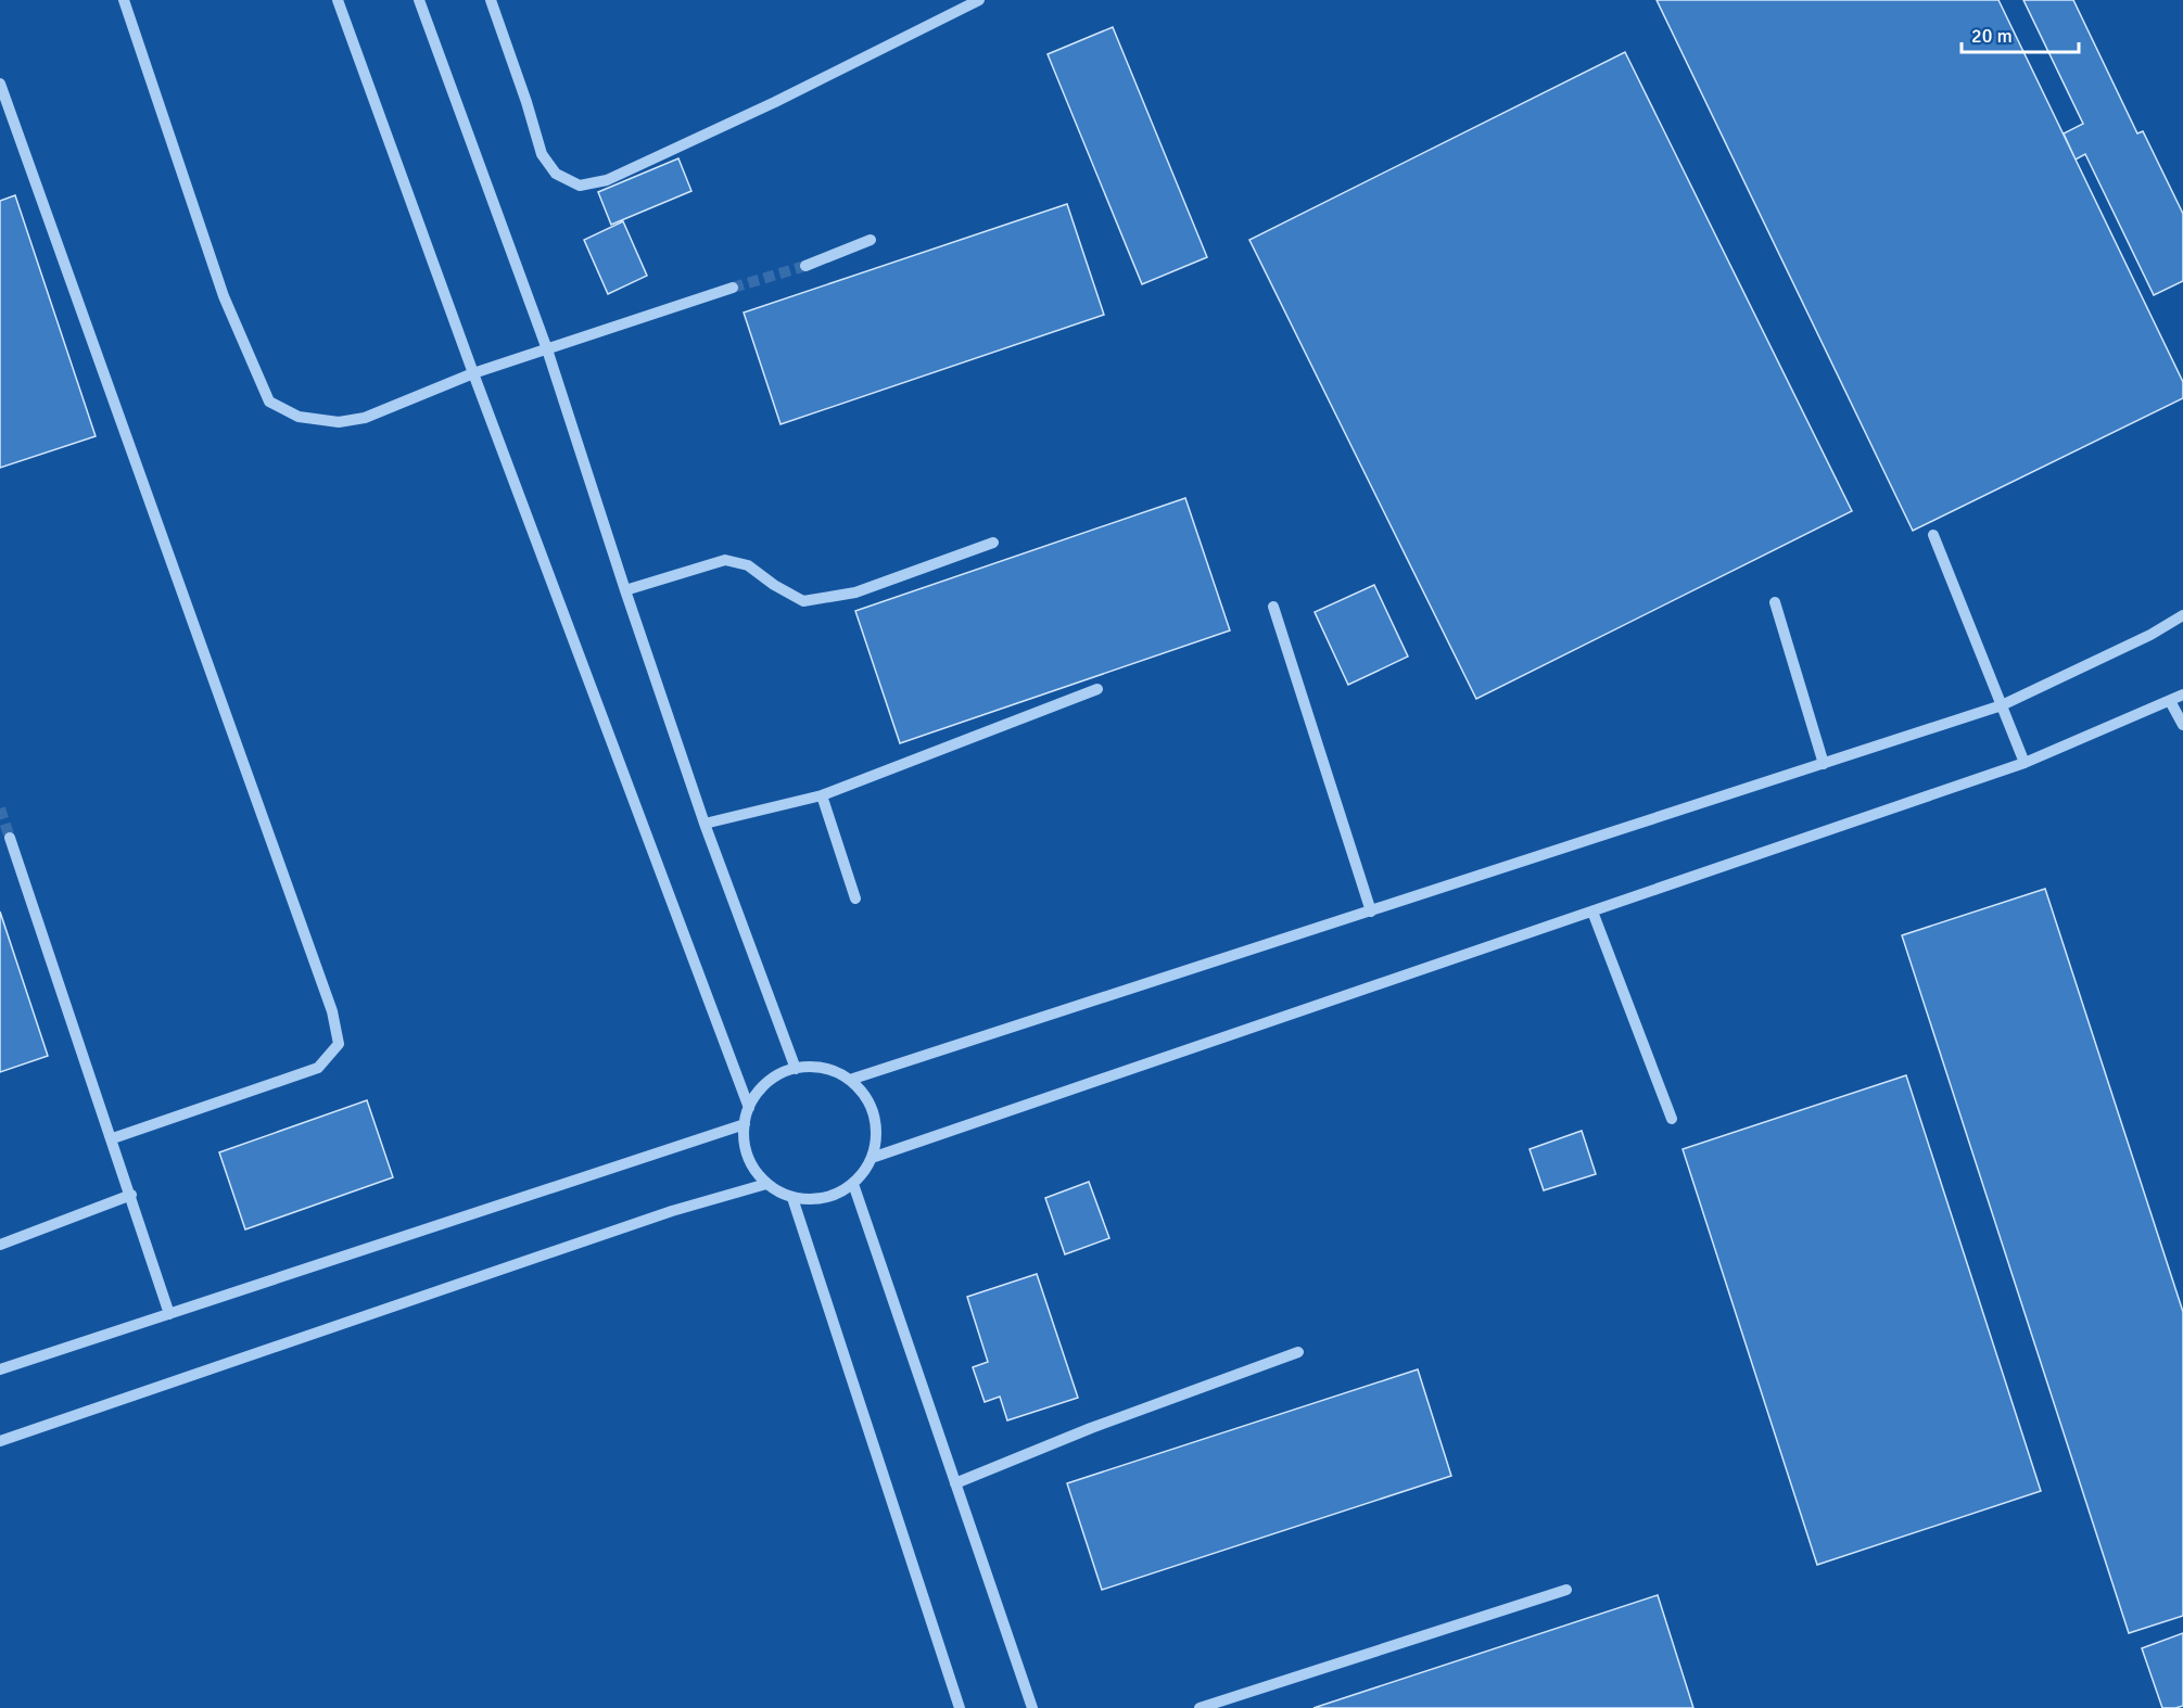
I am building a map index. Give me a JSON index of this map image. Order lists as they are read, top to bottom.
{
  "scale_bar": "20 m"
}
